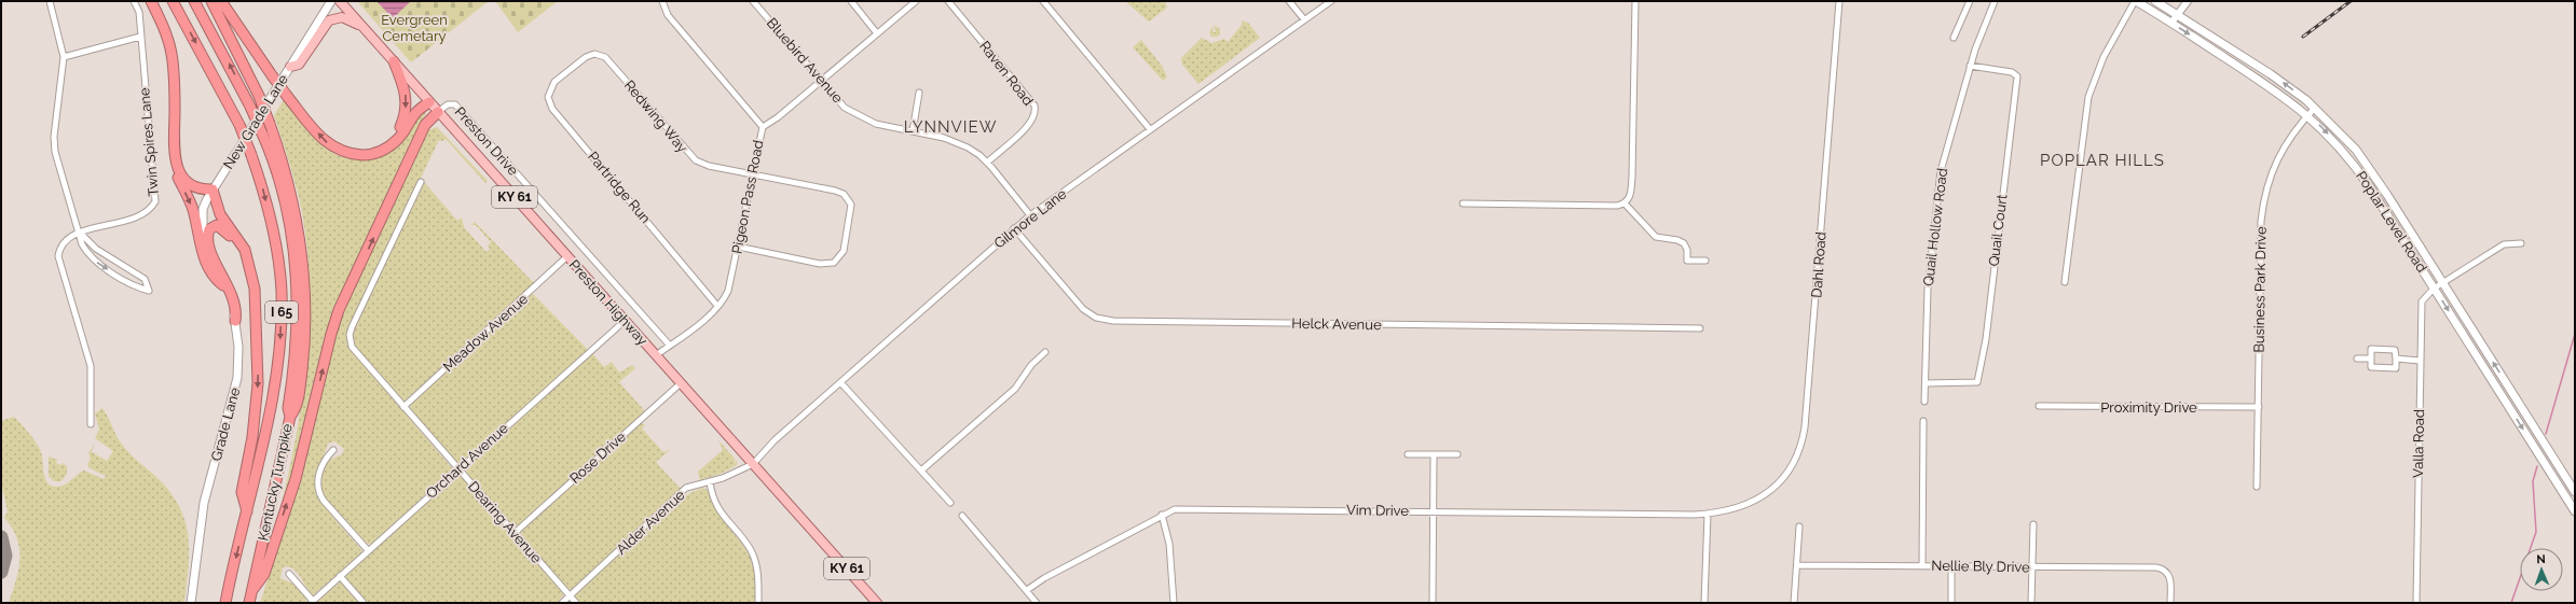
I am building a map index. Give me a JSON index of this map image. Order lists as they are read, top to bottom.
{
  "streets": {
    "highway": ["I 65", "Kentucky Turnpike"],
    "main road": [
      "New Grade Lane",
      "KY 61",
      "Poplar Level Road",
      "Preston Highway",
      "Grade Lane"
    ],
    "street": [
      "Bluebird Avenue",
      "Raven Road",
      "Redwing Way",
      "Preston Drive",
      "Twin Spires Lane",
      "Partridge Run",
      "Pigeon Pass Road",
      "Gilmore Lane",
      "Quail Hollow Road",
      "Quail Court",
      "Dahl Road",
      "Business Park Drive",
      "Helck Avenue",
      "Meadow Avenue",
      "Proximity Drive",
      "Valla Road",
      "Rose Drive",
      "Orchard Avenue",
      "Vim Drive",
      "Dearing Avenue",
      "Alder Avenue",
      "Nellie Bly Drive"
    ]
  },
  "crossings": [
    ["Bluebird Avenue", "Raven Road"],
    ["Bluebird Avenue", "Pigeon Pass Road"],
    ["Bluebird Avenue", "Gilmore Lane"],
    ["Redwing Way", "Partridge Run"],
    ["Redwing Way", "Pigeon Pass Road"],
    ["New Grade Lane", "Grade Lane"],
    ["Preston Drive", "Pigeon Pass Road"],
    ["Preston Drive", "Preston Highway"],
    ["Partridge Run", "Pigeon Pass Road"],
    ["Pigeon Pass Road", "Preston Highway"],
    ["Gilmore Lane", "Preston Highway"],
    ["Gilmore Lane", "Helck Avenue"],
    ["Gilmore Lane", "Alder Avenue"],
    ["Poplar Level Road", "Business Park Drive"],
    ["Poplar Level Road", "Valla Road"],
    ["Quail Hollow Road", "Quail Court"],
    ["Dahl Road", "Vim Drive"],
    ["Business Park Drive", "Proximity Drive"],
    ["Preston Highway", "Meadow Avenue"],
    ["Preston Highway", "Rose Drive"],
    ["Preston Highway", "Orchard Avenue"],
    ["Preston Highway", "Alder Avenue"],
    ["Meadow Avenue", "Dearing Avenue"],
    ["Rose Drive", "Dearing Avenue"],
    ["Orchard Avenue", "Dearing Avenue"],
    ["Dearing Avenue", "Alder Avenue"]
  ],
  "districts": ["LYNNVIEW", "POPLAR HILLS"],
  "parks": ["Evergreen Cemetary"],
  "north": "top"
}
